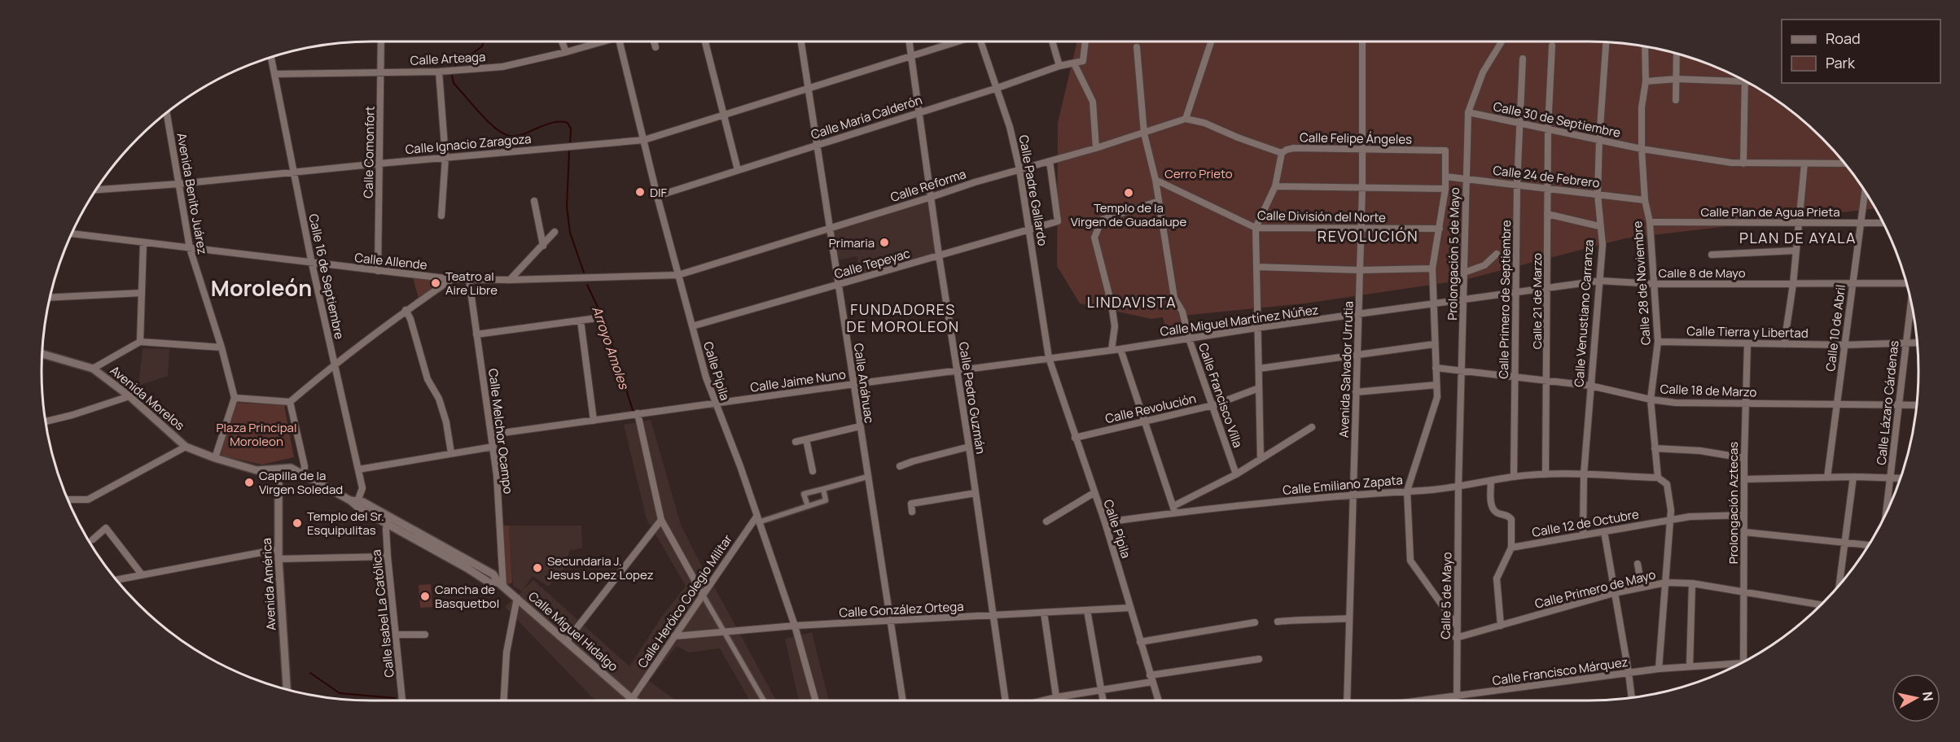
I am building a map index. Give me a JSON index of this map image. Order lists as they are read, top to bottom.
{
  "streets": {
    "street": [
      "Calle Arteaga",
      "Calle María Calderón",
      "Calle 30 de Septiembre",
      "Calle Felipe Ángeles",
      "Calle Ignacio Zaragoza",
      "Calle Comonfort",
      "Calle 24 de Febrero",
      "Calle Reforma",
      "Calle Padre Gallardo",
      "Avenida Benito Juárez",
      "Calle Plan de Agua Prieta",
      "Calle División del Norte",
      "Prolongación 5 de Mayo",
      "Calle Allende",
      "Calle Tepeyac",
      "Calle 8 de Mayo",
      "Calle 16 de Septiembre",
      "Calle 28 de Noviembre",
      "Calle Primero de Septiembre",
      "Calle 21 de Marzo",
      "Calle Venustiano Carranza",
      "Calle Miguel Martínez Núñez",
      "Calle 10 de Abril",
      "Calle Tierra y Libertad",
      "Avenida Salvador Urrutia",
      "Calle Pípila",
      "Calle Jaime Nuno",
      "Calle Anáhuac",
      "Calle 18 de Marzo",
      "Calle Francisco Villa",
      "Avenida Morelos",
      "Calle Pedro Guzmán",
      "Calle Lázaro Cárdenas",
      "Calle Revolución",
      "Calle Melchor Ocampo",
      "Calle Emiliano Zapata",
      "Prolongación Aztecas",
      "Calle 12 de Octubre",
      "Avenida América",
      "Calle Primero de Mayo",
      "Calle 5 de Mayo",
      "Calle Heróico Colegio Militar",
      "Calle González Ortega",
      "Calle Isabel La Católica",
      "Calle Miguel Hidalgo",
      "Calle Francisco Márquez"
    ]
  },
  "crossings": [
    ["Calle Arteaga", "Calle Comonfort"],
    ["Calle Arteaga", "Calle 16 de Septiembre"],
    ["Calle María Calderón", "Calle Padre Gallardo"],
    ["Calle María Calderón", "Calle Pípila"],
    ["Calle María Calderón", "Calle Anáhuac"],
    ["Calle María Calderón", "Calle Pedro Guzmán"],
    ["Calle 30 de Septiembre", "Prolongación 5 de Mayo"],
    ["Calle 30 de Septiembre", "Calle 28 de Noviembre"],
    ["Calle 30 de Septiembre", "Calle Primero de Septiembre"],
    ["Calle 30 de Septiembre", "Calle 21 de Marzo"],
    ["Calle 30 de Septiembre", "Calle Venustiano Carranza"],
    ["Calle Felipe Ángeles", "Calle 24 de Febrero"],
    ["Calle Felipe Ángeles", "Avenida Salvador Urrutia"],
    ["Calle Ignacio Zaragoza", "Calle Comonfort"],
    ["Calle Ignacio Zaragoza", "Avenida Benito Juárez"],
    ["Calle Ignacio Zaragoza", "Calle 16 de Septiembre"],
    ["Calle Ignacio Zaragoza", "Calle Pípila"],
    ["Calle Ignacio Zaragoza", "Calle Anáhuac"],
    ["Calle Ignacio Zaragoza", "Calle Pedro Guzmán"],
    ["Calle Comonfort", "Calle Allende"],
    ["Calle 24 de Febrero", "Prolongación 5 de Mayo"],
    ["Calle 24 de Febrero", "Calle 28 de Noviembre"],
    ["Calle 24 de Febrero", "Calle Primero de Septiembre"],
    ["Calle 24 de Febrero", "Calle 21 de Marzo"],
    ["Calle 24 de Febrero", "Calle Venustiano Carranza"],
    ["Calle Reforma", "Calle Padre Gallardo"],
    ["Calle Reforma", "Calle Allende"],
    ["Calle Reforma", "Calle Tepeyac"],
    ["Calle Reforma", "Calle Pípila"],
    ["Calle Reforma", "Calle Anáhuac"],
    ["Calle Reforma", "Calle Francisco Villa"],
    ["Calle Reforma", "Calle Pedro Guzmán"],
    ["Calle Padre Gallardo", "Calle Tepeyac"],
    ["Calle Padre Gallardo", "Calle Miguel Martínez Núñez"],
    ["Calle Padre Gallardo", "Calle Pípila"],
    ["Calle Padre Gallardo", "Calle Jaime Nuno"],
    ["Avenida Benito Juárez", "Calle Allende"],
    ["Calle Plan de Agua Prieta", "Calle 28 de Noviembre"],
    ["Calle Plan de Agua Prieta", "Calle 10 de Abril"],
    ["Calle División del Norte", "Avenida Salvador Urrutia"],
    ["Calle División del Norte", "Calle Francisco Villa"],
    ["Prolongación 5 de Mayo", "Calle 8 de Mayo"],
    ["Prolongación 5 de Mayo", "Calle 18 de Marzo"],
    ["Prolongación 5 de Mayo", "Calle Emiliano Zapata"],
    ["Prolongación 5 de Mayo", "Calle 5 de Mayo"],
    ["Calle Allende", "Calle 16 de Septiembre"],
    ["Calle Allende", "Calle Pípila"],
    ["Calle Allende", "Calle Melchor Ocampo"],
    ["Calle Tepeyac", "Calle Pípila"],
    ["Calle Tepeyac", "Calle Anáhuac"],
    ["Calle Tepeyac", "Calle Pedro Guzmán"],
    ["Calle 8 de Mayo", "Calle 28 de Noviembre"],
    ["Calle 8 de Mayo", "Calle Primero de Septiembre"],
    ["Calle 8 de Mayo", "Calle 21 de Marzo"],
    ["Calle 8 de Mayo", "Calle Venustiano Carranza"],
    ["Calle 8 de Mayo", "Calle Miguel Martínez Núñez"],
    ["Calle 8 de Mayo", "Calle 10 de Abril"],
    ["Calle 16 de Septiembre", "Calle Miguel Hidalgo"],
    ["Calle 28 de Noviembre", "Calle Tierra y Libertad"],
    ["Calle 28 de Noviembre", "Calle 18 de Marzo"],
    ["Calle 28 de Noviembre", "Calle Emiliano Zapata"],
    ["Calle 28 de Noviembre", "Calle 12 de Octubre"],
    ["Calle 28 de Noviembre", "Calle Primero de Mayo"],
    ["Calle 28 de Noviembre", "Calle Francisco Márquez"],
    ["Calle Primero de Septiembre", "Calle 18 de Marzo"],
    ["Calle Primero de Septiembre", "Calle Emiliano Zapata"],
    ["Calle 21 de Marzo", "Calle 18 de Marzo"],
    ["Calle 21 de Marzo", "Calle Emiliano Zapata"],
    ["Calle Venustiano Carranza", "Calle 18 de Marzo"],
    ["Calle Venustiano Carranza", "Calle Emiliano Zapata"],
    ["Calle Venustiano Carranza", "Calle 12 de Octubre"],
    ["Calle Miguel Martínez Núñez", "Avenida Salvador Urrutia"],
    ["Calle Miguel Martínez Núñez", "Calle Pípila"],
    ["Calle Miguel Martínez Núñez", "Calle Jaime Nuno"],
    ["Calle Miguel Martínez Núñez", "Calle Francisco Villa"],
    ["Calle 10 de Abril", "Calle Tierra y Libertad"],
    ["Calle 10 de Abril", "Calle 18 de Marzo"],
    ["Calle Tierra y Libertad", "Calle Lázaro Cárdenas"],
    ["Calle Tierra y Libertad", "Prolongación Aztecas"],
    ["Avenida Salvador Urrutia", "Calle Emiliano Zapata"],
    ["Calle Pípila", "Calle Jaime Nuno"],
    ["Calle Pípila", "Calle Revolución"],
    ["Calle Pípila", "Calle Emiliano Zapata"],
    ["Calle Pípila", "Calle Heróico Colegio Militar"],
    ["Calle Pípila", "Calle González Ortega"],
    ["Calle Jaime Nuno", "Calle Anáhuac"],
    ["Calle Jaime Nuno", "Calle Pedro Guzmán"],
    ["Calle Jaime Nuno", "Calle Melchor Ocampo"],
    ["Calle Anáhuac", "Calle González Ortega"],
    ["Calle 18 de Marzo", "Calle Lázaro Cárdenas"],
    ["Calle 18 de Marzo", "Prolongación Aztecas"],
    ["Calle Francisco Villa", "Calle Revolución"],
    ["Avenida Morelos", "Calle Miguel Hidalgo"],
    ["Calle Pedro Guzmán", "Calle González Ortega"],
    ["Calle Melchor Ocampo", "Calle Miguel Hidalgo"],
    ["Calle Emiliano Zapata", "Calle 5 de Mayo"],
    ["Prolongación Aztecas", "Calle 12 de Octubre"],
    ["Prolongación Aztecas", "Calle Primero de Mayo"],
    ["Avenida América", "Calle Miguel Hidalgo"],
    ["Calle Primero de Mayo", "Calle 5 de Mayo"],
    ["Calle 5 de Mayo", "Calle Francisco Márquez"],
    ["Calle Heróico Colegio Militar", "Calle González Ortega"],
    ["Calle Heróico Colegio Militar", "Calle Miguel Hidalgo"],
    ["Calle Isabel La Católica", "Calle Miguel Hidalgo"]
  ],
  "districts": [
    "REVOLUCIÓN",
    "PLAN DE AYALA",
    "Moroleón",
    "LINDAVISTA",
    "FUNDADORES DE MOROLEON"
  ],
  "water": ["Arroyo Amoles"],
  "parks": ["Cerro Prieto", "Plaza Principal Moroleon"],
  "places": [
    "DIF",
    "Templo de la Virgen de Guadalupe",
    "Primaria",
    "Teatro al Aire Libre",
    "Capilla de la Virgen Soledad",
    "Templo del Sr. Esquipulitas",
    "Secundaria J. Jesus Lopez Lopez",
    "Cancha de Basquetbol"
  ],
  "legend": ["Road", "Park"],
  "north": "right"
}
